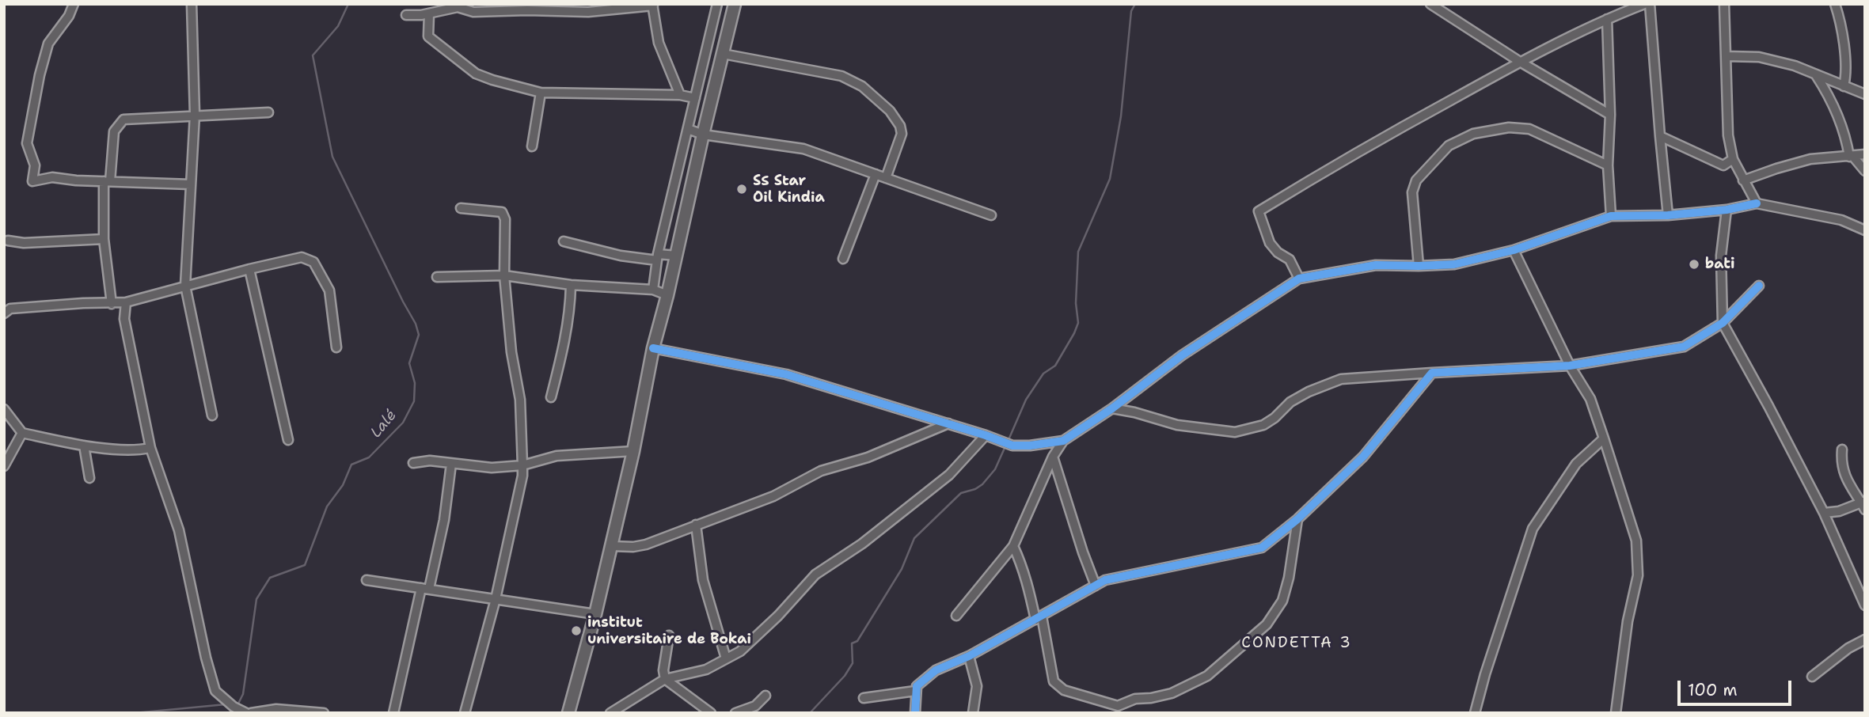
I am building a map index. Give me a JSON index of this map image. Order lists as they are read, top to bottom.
{
  "districts": ["СONDETTA 3"],
  "water": ["Lalé"],
  "places": ["SS Star Oil Kindia", "bati", "institut universitaire de Bokai"],
  "scale_bar": "100 m"
}
